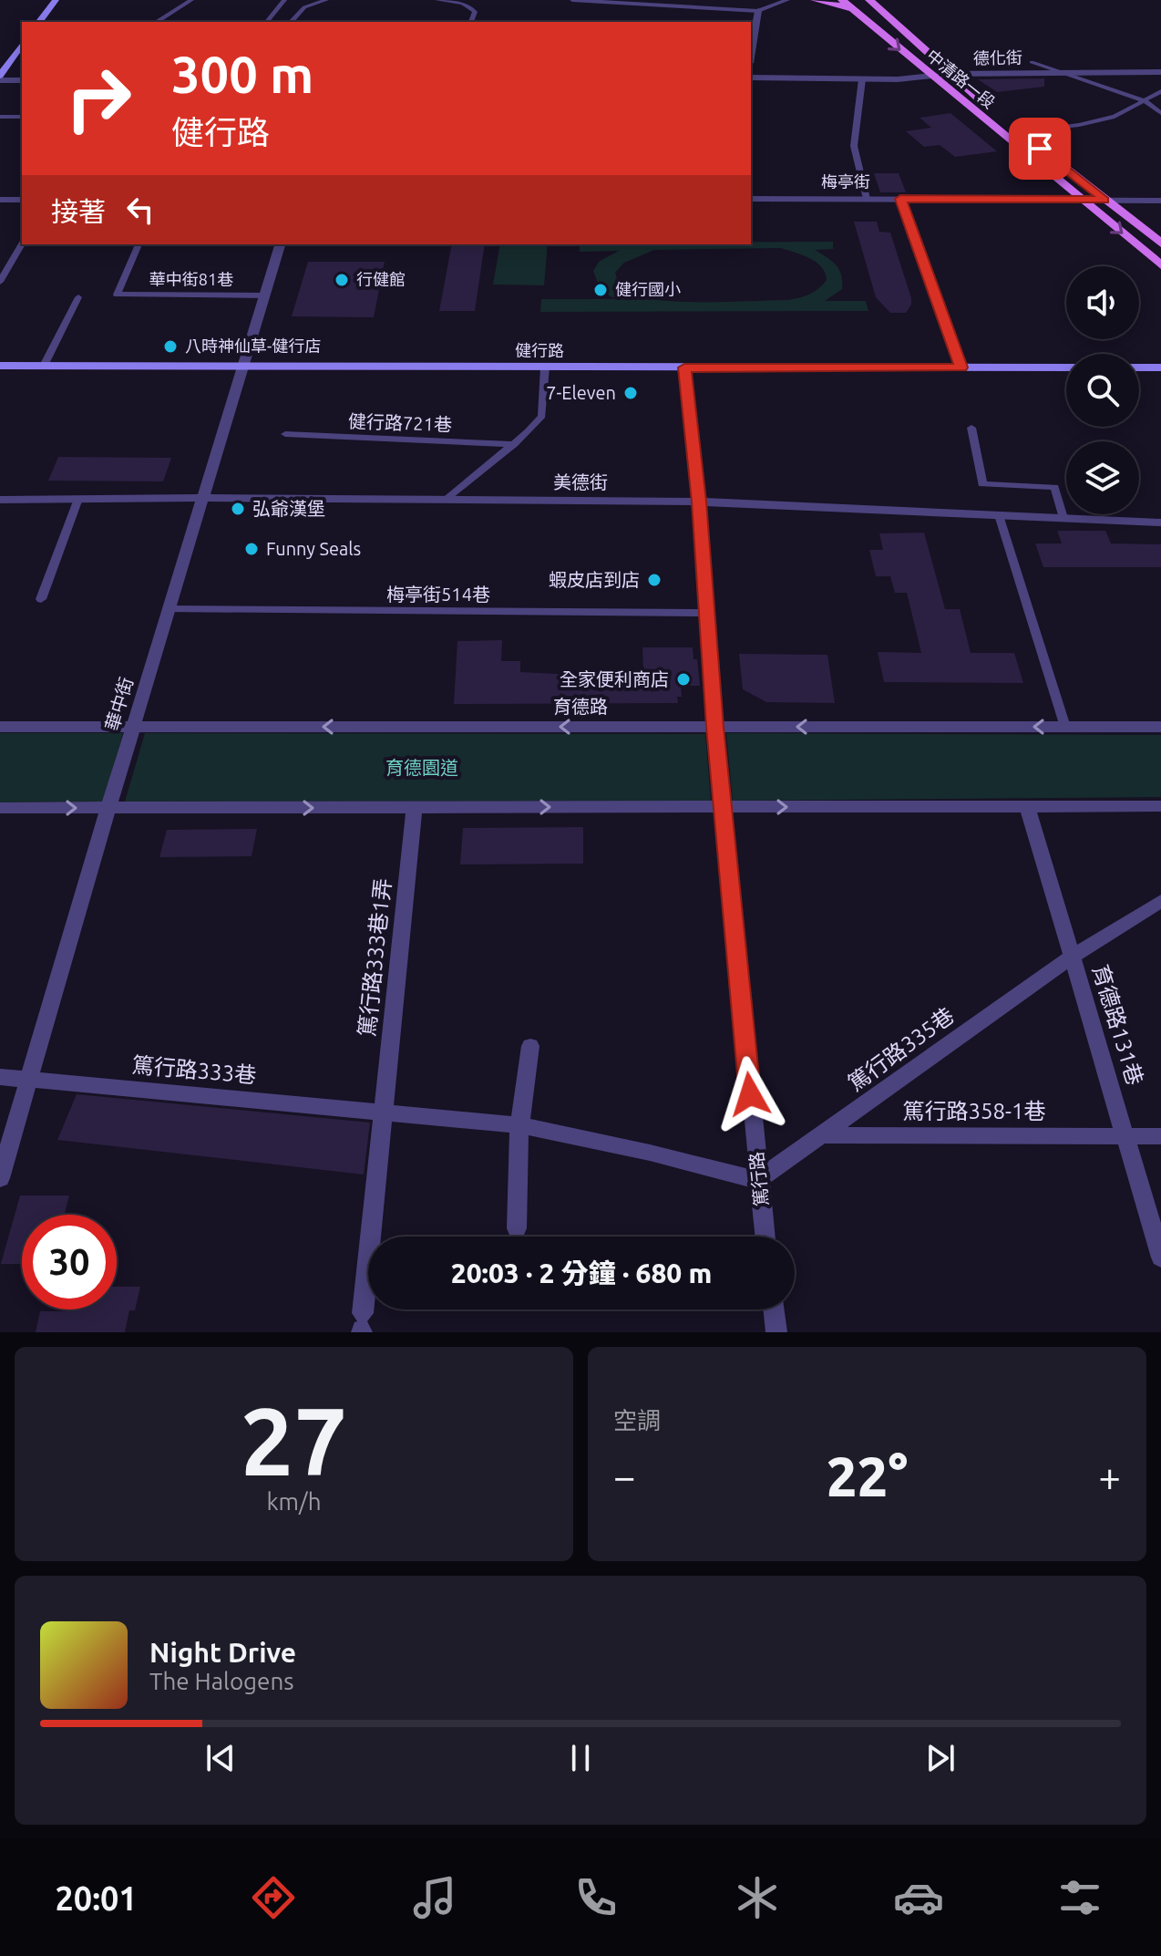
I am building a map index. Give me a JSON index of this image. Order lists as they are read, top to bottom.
{
  "streets": {
    "main road": ["中清路一段"],
    "street": [
      "德化街",
      "梅亭街",
      "健行路",
      "美德街",
      "華中街",
      "育德路",
      "篤行路333巷1弄",
      "育德路131巷",
      "篤行路335巷",
      "篤行路333巷",
      "篤行路358-1巷",
      "篤行路"
    ],
    "lane": ["華中街81巷", "健行路721巷", "梅亭街514巷"]
  },
  "crossings": [
    ["德化街", "中清路一段"],
    ["中清路一段", "梅亭街"],
    ["華中街81巷", "華中街"],
    ["健行路", "華中街"],
    ["健行路", "篤行路"],
    ["美德街", "華中街"],
    ["美德街", "篤行路"],
    ["梅亭街514巷", "華中街"],
    ["梅亭街514巷", "篤行路"],
    ["華中街", "育德路"],
    ["華中街", "篤行路333巷"],
    ["育德路", "篤行路"],
    ["篤行路333巷1弄", "篤行路333巷"],
    ["育德路131巷", "篤行路335巷"],
    ["育德路131巷", "篤行路358-1巷"],
    ["篤行路335巷", "篤行路358-1巷"],
    ["篤行路335巷", "篤行路"]
  ],
  "parks": ["育德園道"],
  "places": [
    "行健館",
    "健行國小",
    "八時神仙草-健行店",
    "7-Eleven",
    "弘爺漢堡",
    "Funny Seals",
    "蝦皮店到店",
    "全家便利商店"
  ],
  "page": {
    "turn": ["300 m", "健行路"],
    "then": "接著",
    "limit": "30",
    "trip": "20:03 · 2 分鐘 · 680 m",
    "tile": [
      ["27", "km/h"],
      "空調"
    ],
    "heat": ["−", "22°", "+"],
    "song": ["Night Drive", "The Halogens"],
    "tabs": "20:01"
  }
}
